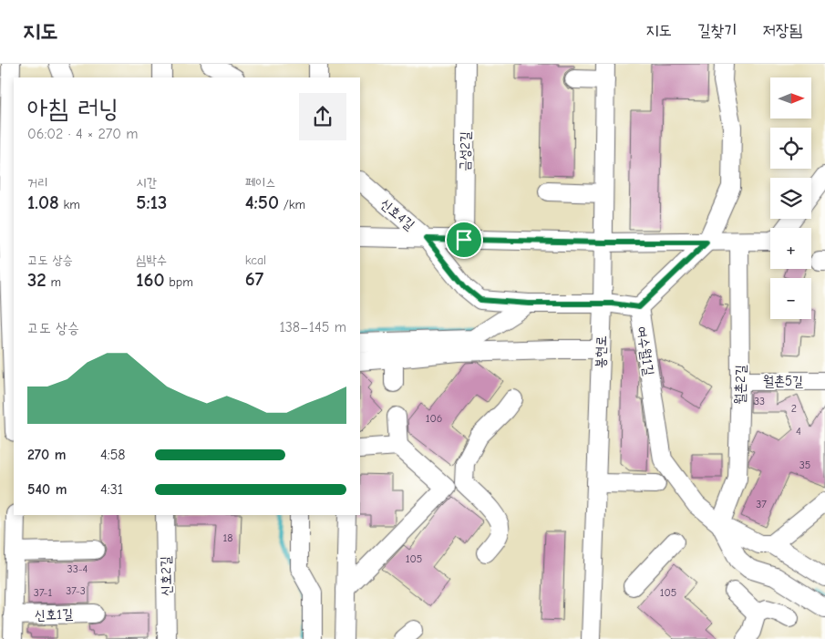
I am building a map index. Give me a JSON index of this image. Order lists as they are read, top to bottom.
{
  "streets": {
    "street": [
      "금성2길",
      "신호4길",
      "여수월1길",
      "봉현로",
      "월촌5길",
      "월촌2길",
      "신호2길",
      "신호1길"
    ]
  },
  "crossings": [
    ["신호4길", "여수월1길"],
    ["신호4길", "봉현로"],
    ["여수월1길", "월촌2길"],
    ["월촌5길", "월촌2길"]
  ],
  "house_numbers": [
    "33",
    "2",
    "106",
    "4",
    "35",
    "37",
    "18",
    "105",
    "33-4",
    "37-3",
    "37-1",
    "105"
  ],
  "north": "right",
  "page": {
    "header": "지도",
    "nav": ["지도", "길찾기", "저장됨"],
    "map_buttons": ["+", "−"],
    "heading": ["아침 러닝", "06:02 · 4 × 270 m"],
    "stats": [
      ["거리", "1.08 km"],
      ["시간", "5:13"],
      ["페이스", "4:50 /km"],
      ["고도 상승", "32 m"],
      ["심박수", "160 bpm"],
      ["kcal", "67"]
    ],
    "chart": ["고도 상승", "138–145 m"],
    "list": [
      {
        "name": "270 m",
        "note": "4:58"
      },
      {
        "name": "540 m",
        "note": "4:31"
      }
    ]
  }
}
